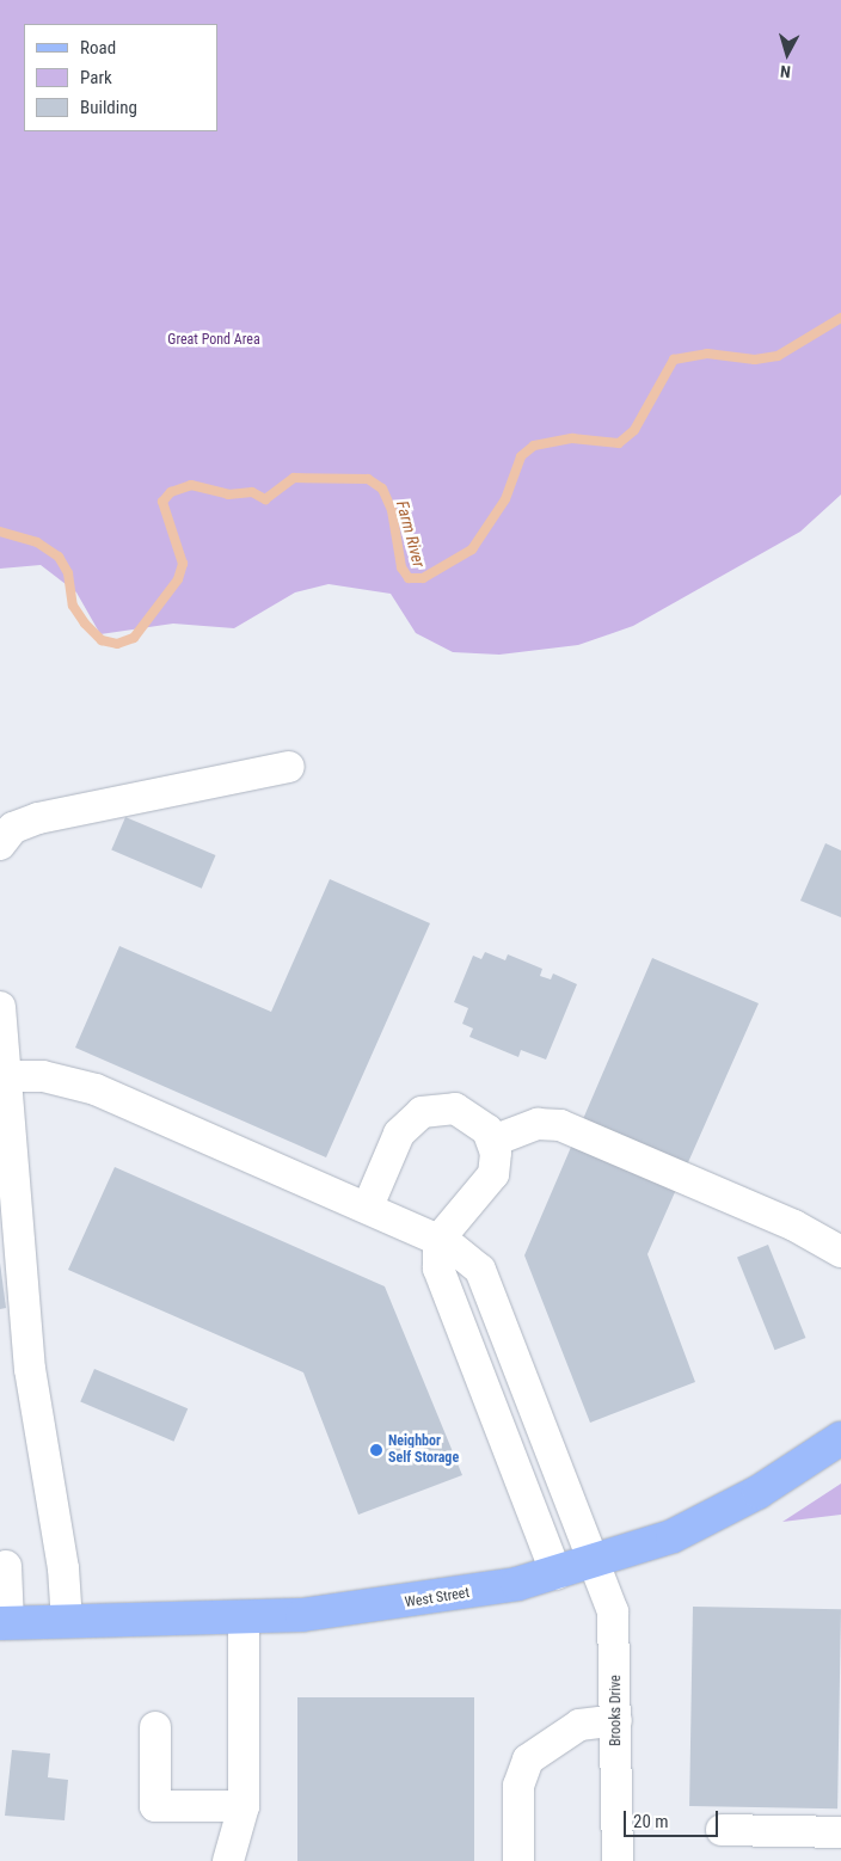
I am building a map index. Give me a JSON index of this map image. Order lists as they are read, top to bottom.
{
  "streets": {
    "main road": ["West Street"],
    "street": ["Brooks Drive"]
  },
  "crossings": [
    ["West Street", "Brooks Drive"]
  ],
  "water": ["Farm River"],
  "parks": ["Great Pond Area"],
  "places": ["Neighbor Self Storage"],
  "legend": ["Road", "Park", "Building"],
  "scale_bar": "20 m",
  "north": "bottom"
}
